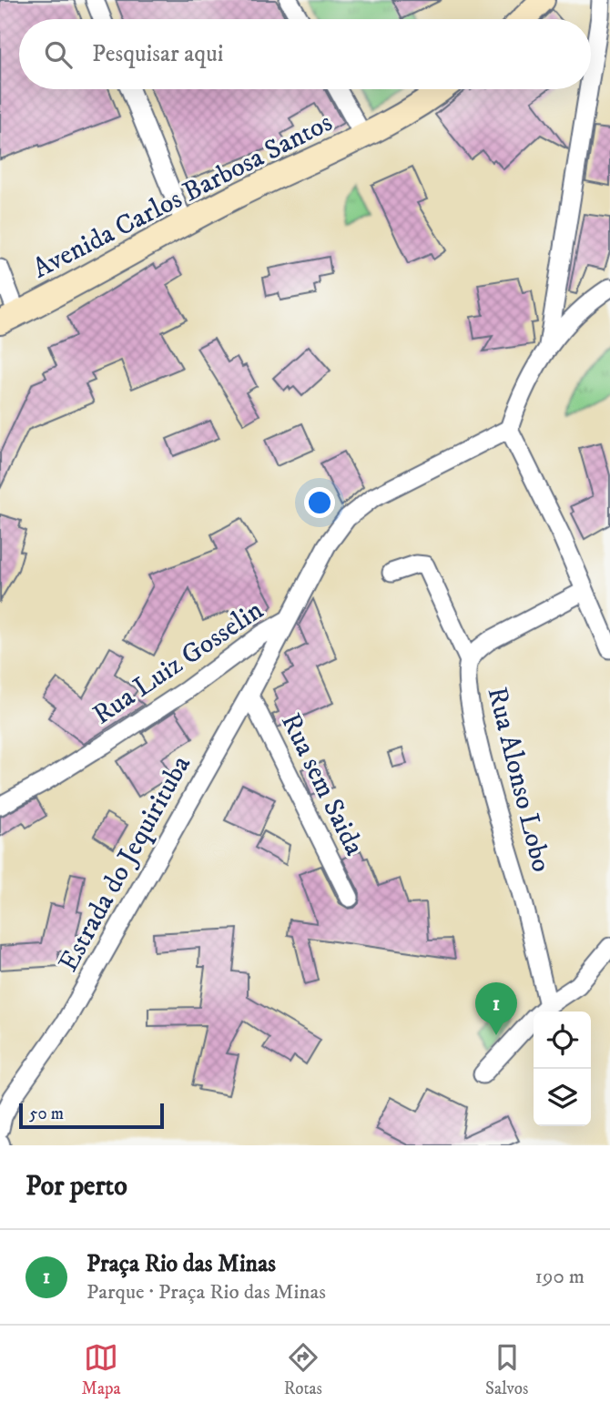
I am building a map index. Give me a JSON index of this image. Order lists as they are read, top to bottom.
{
  "streets": {
    "main road": ["Avenida Carlos Barbosa Santos"],
    "street": [
      "Rua Luiz Gosselin",
      "Rua Alonso Lobo",
      "Rua sem Saida",
      "Estrada do Jequirituba"
    ]
  },
  "crossings": [
    ["Rua Luiz Gosselin", "Estrada do Jequirituba"],
    ["Rua sem Saida", "Estrada do Jequirituba"]
  ],
  "scale_bar": "50 m",
  "page": {
    "search": "Pesquisar aqui",
    "pins": "1",
    "scale": "50 m",
    "heading": "Por perto",
    "list": [
      {
        "mark": "1",
        "name": "Praça Rio das Minas",
        "note": "Parque · Praça Rio das Minas",
        "value": "190 m"
      }
    ],
    "nav": ["Mapa", "Rotas", "Salvos"]
  }
}
